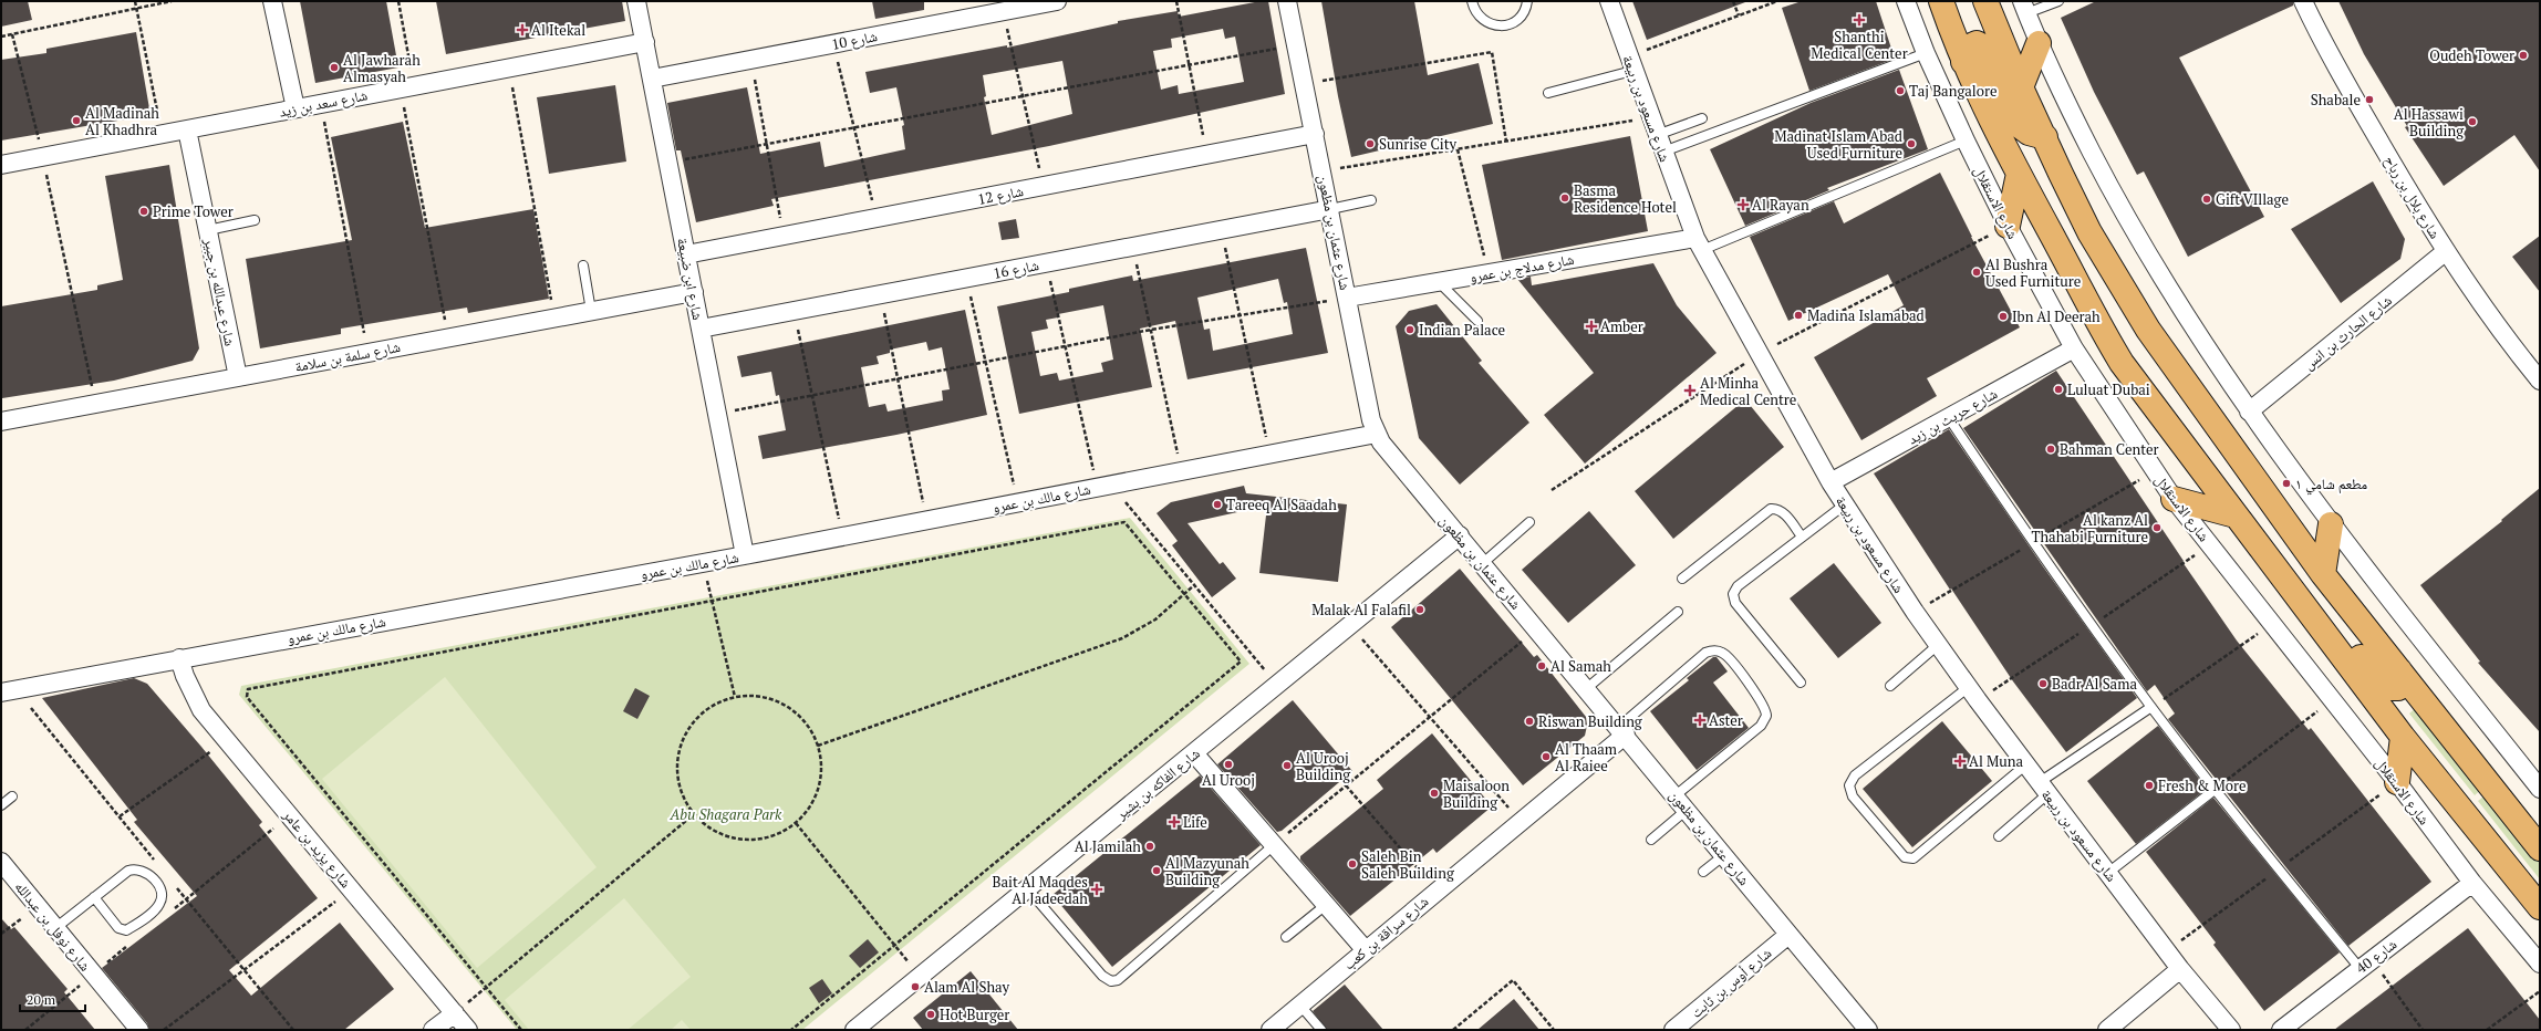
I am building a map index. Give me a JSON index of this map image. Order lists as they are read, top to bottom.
{
  "streets": {
    "street": [
      "شارع 10",
      "شارع سعد بن زيد",
      "شارع مسعود بن ربيعة",
      "شارع 12",
      "شارع بلال بن رباح",
      "شارع الاستقلال",
      "شارع عثمان بن مظعون",
      "شارع مدلاج بن عمرو",
      "شارع 16",
      "شارع ابن ضبيعة",
      "شارع عبدالله بن جبير",
      "شارع الحارث بن انس",
      "شارع سلمة بن سلامة",
      "شارع حريث بن زيد",
      "شارع مالك بن عمرو",
      "شارع الفاكه بن بشير",
      "شارع يزيد بن عامر",
      "شارع نوفل بن عبدالله",
      "شارع سراقة بن كعب",
      "شارع 40",
      "شارع أوس بن ثابت"
    ]
  },
  "crossings": [
    ["شارع 10", "شارع ابن ضبيعة"],
    ["شارع سعد بن زيد", "شارع ابن ضبيعة"],
    ["شارع سعد بن زيد", "شارع عبدالله بن جبير"],
    ["شارع مسعود بن ربيعة", "شارع مدلاج بن عمرو"],
    ["شارع مسعود بن ربيعة", "شارع حريث بن زيد"],
    ["شارع 12", "شارع عثمان بن مظعون"],
    ["شارع 12", "شارع ابن ضبيعة"],
    ["شارع بلال بن رباح", "شارع الحارث بن انس"],
    ["شارع الاستقلال", "شارع حريث بن زيد"],
    ["شارع الاستقلال", "شارع 40"],
    ["شارع عثمان بن مظعون", "شارع مدلاج بن عمرو"],
    ["شارع عثمان بن مظعون", "شارع 16"],
    ["شارع عثمان بن مظعون", "شارع مالك بن عمرو"],
    ["شارع عثمان بن مظعون", "شارع الفاكه بن بشير"],
    ["شارع عثمان بن مظعون", "شارع سراقة بن كعب"],
    ["شارع عثمان بن مظعون", "شارع أوس بن ثابت"],
    ["شارع 16", "شارع ابن ضبيعة"],
    ["شارع ابن ضبيعة", "شارع سلمة بن سلامة"],
    ["شارع ابن ضبيعة", "شارع مالك بن عمرو"],
    ["شارع عبدالله بن جبير", "شارع سلمة بن سلامة"],
    ["شارع مالك بن عمرو", "شارع يزيد بن عامر"]
  ],
  "parks": ["Abu Shagara Park"],
  "places": {
    "health": [
      "Shanthi Medical Center",
      "Al Itekal",
      "Al Rayan",
      "Amber",
      "Al Minha Medical Centre",
      "Aster",
      "Al Muna",
      "Life",
      "Bait Al Maqdes Al Jadeedah"
    ],
    "other": [
      "Oudeh Tower",
      "Al Jawharah Almasyah",
      "Taj Bangalore",
      "Shabale",
      "Al Madinah Al Khadhra",
      "Al Hassawi Building",
      "Sunrise City",
      "Madinat Islam Abad Used Furniture",
      "Basma Residence Hotel",
      "Gift VIllage",
      "Prime Tower",
      "Al Bushra Used Furniture",
      "Madina Islamabad",
      "Ibn Al Deerah",
      "Indian Palace",
      "Luluat Dubai",
      "Bahman Center",
      "مطعم شامي ١",
      "Tareeq Al Saadah",
      "Al kanz Al Thahabi Furniture",
      "Malak Al Falafil",
      "Al Samah",
      "Badr Al Sama",
      "Riswan Building",
      "Al Thaam Al Raiee",
      "Al Urooj",
      "Al Urooj Building",
      "Fresh & More",
      "Maisaloon Building",
      "Al Jamilah",
      "Saleh Bin Saleh Building",
      "Al Mazyunah Building",
      "Alam Al Shay",
      "Hot Burger"
    ]
  },
  "scale_bar": "20 m"
}
